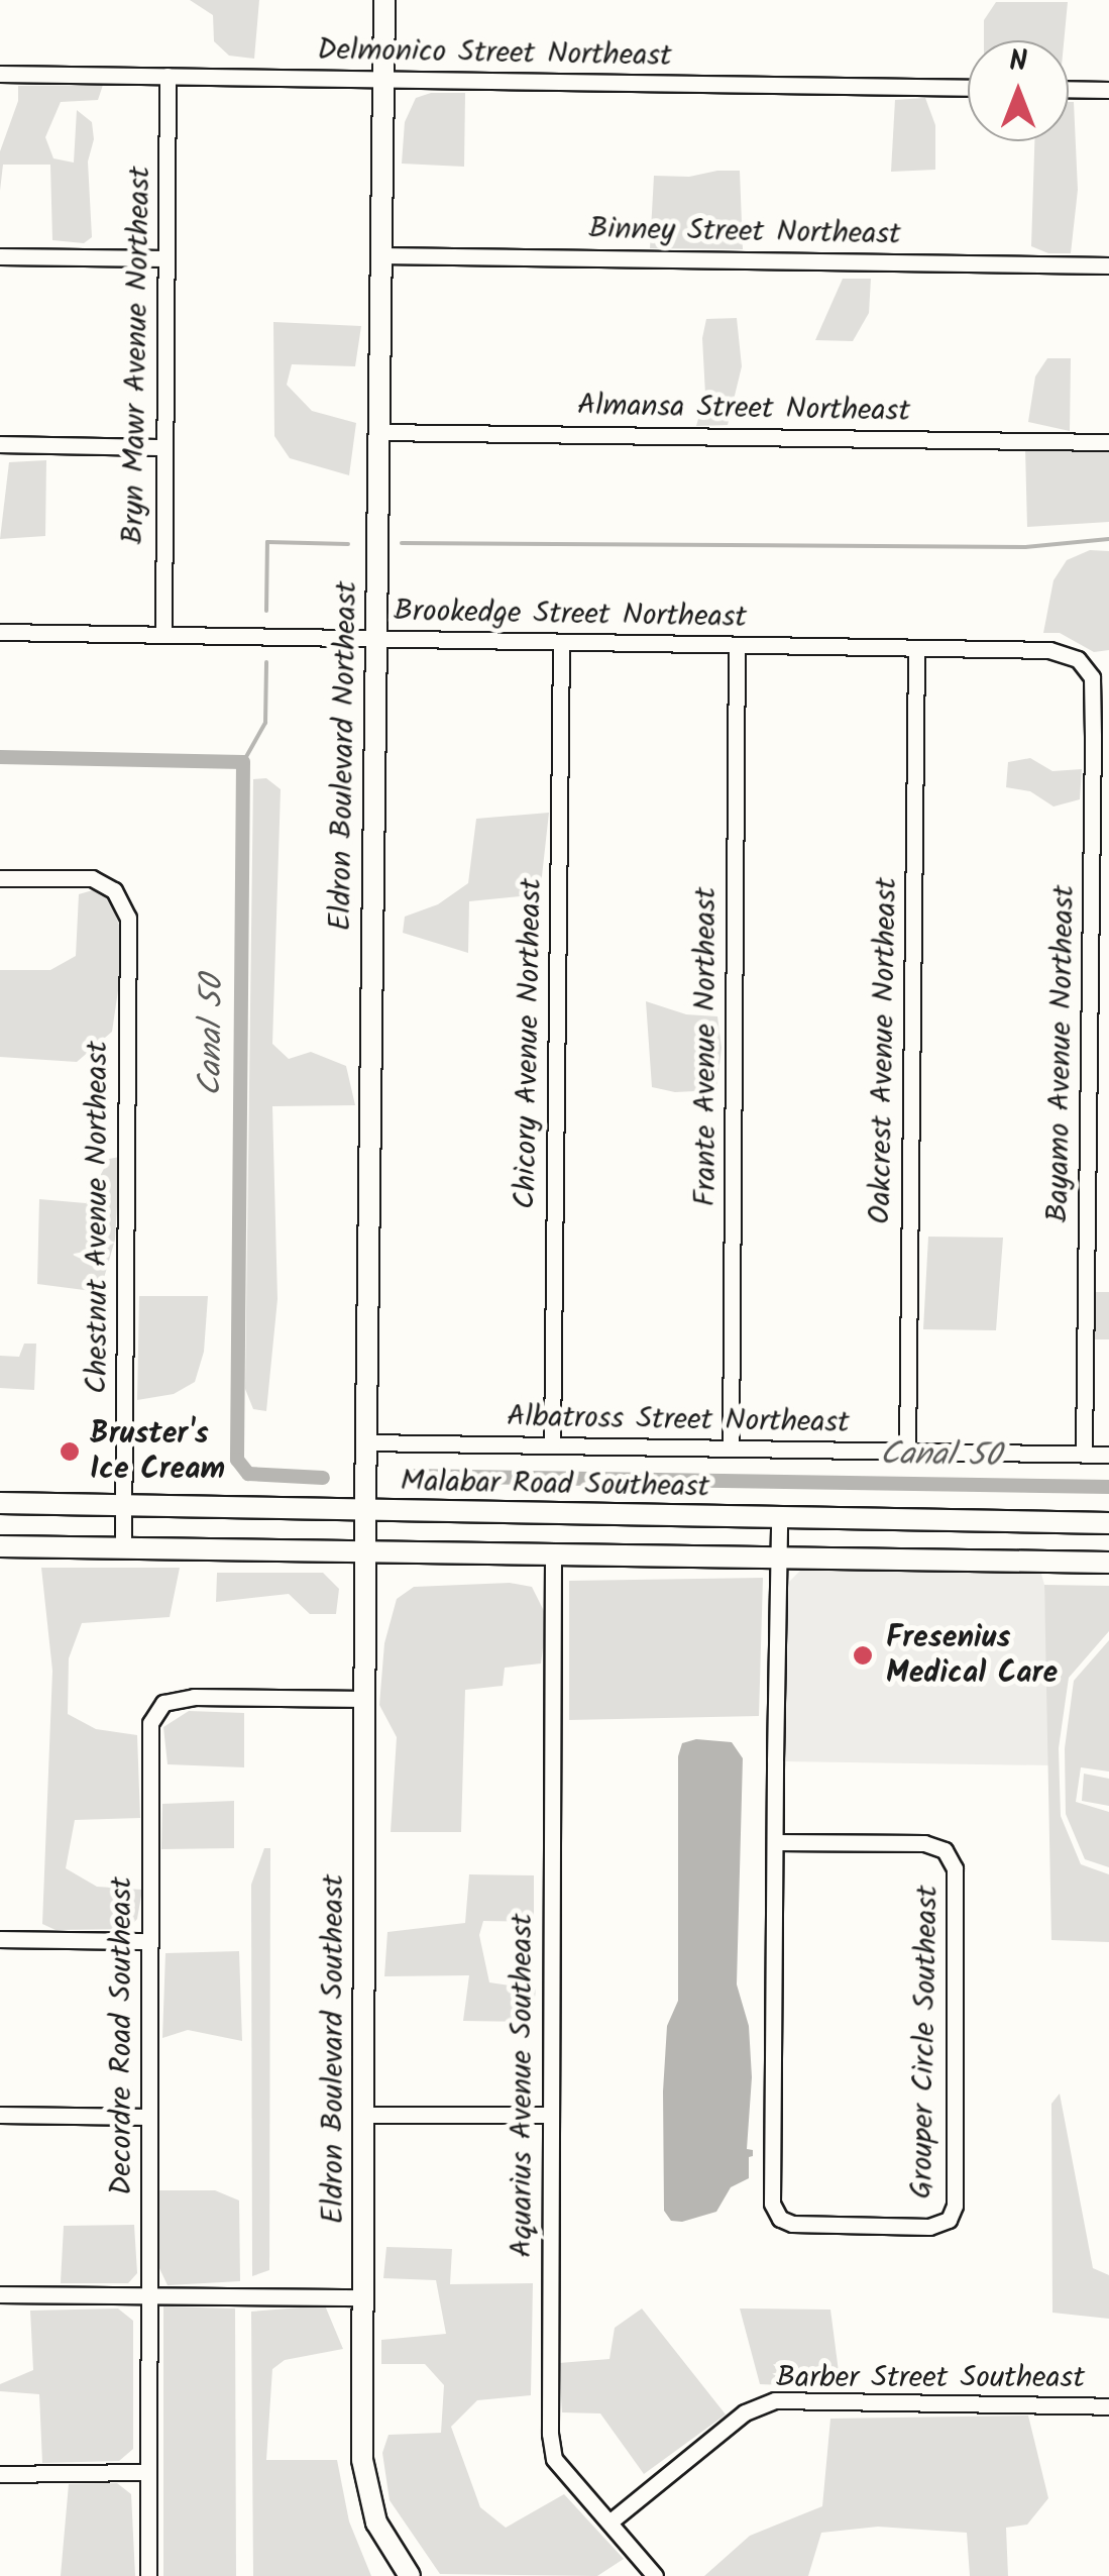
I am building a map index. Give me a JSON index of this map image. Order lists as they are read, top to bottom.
{
  "streets": {
    "street": [
      "Delmonico Street Northeast",
      "Binney Street Northeast",
      "Bryn Mawr Avenue Northeast",
      "Almansa Street Northeast",
      "Brookedge Street Northeast",
      "Eldron Boulevard Northeast",
      "Chicory Avenue Northeast",
      "Frante Avenue Northeast",
      "Oakcrest Avenue Northeast",
      "Bayamo Avenue Northeast",
      "Chestnut Avenue Northeast",
      "Albatross Street Northeast",
      "Malabar Road Southeast",
      "Decordre Road Southeast",
      "Grouper Circle Southeast",
      "Eldron Boulevard Southeast",
      "Aquarius Avenue Southeast",
      "Barber Street Southeast"
    ]
  },
  "crossings": [
    ["Delmonico Street Northeast", "Bryn Mawr Avenue Northeast"],
    ["Delmonico Street Northeast", "Eldron Boulevard Northeast"],
    ["Binney Street Northeast", "Eldron Boulevard Northeast"],
    ["Bryn Mawr Avenue Northeast", "Brookedge Street Northeast"],
    ["Almansa Street Northeast", "Eldron Boulevard Northeast"],
    ["Brookedge Street Northeast", "Eldron Boulevard Northeast"],
    ["Brookedge Street Northeast", "Chicory Avenue Northeast"],
    ["Brookedge Street Northeast", "Frante Avenue Northeast"],
    ["Brookedge Street Northeast", "Oakcrest Avenue Northeast"],
    ["Brookedge Street Northeast", "Bayamo Avenue Northeast"],
    ["Eldron Boulevard Northeast", "Albatross Street Northeast"],
    ["Eldron Boulevard Northeast", "Malabar Road Southeast"],
    ["Eldron Boulevard Northeast", "Eldron Boulevard Southeast"],
    ["Chicory Avenue Northeast", "Albatross Street Northeast"],
    ["Frante Avenue Northeast", "Albatross Street Northeast"],
    ["Oakcrest Avenue Northeast", "Albatross Street Northeast"],
    ["Bayamo Avenue Northeast", "Albatross Street Northeast"],
    ["Chestnut Avenue Northeast", "Malabar Road Southeast"],
    ["Malabar Road Southeast", "Grouper Circle Southeast"],
    ["Malabar Road Southeast", "Eldron Boulevard Southeast"],
    ["Decordre Road Southeast", "Eldron Boulevard Southeast"],
    ["Aquarius Avenue Southeast", "Barber Street Southeast"]
  ],
  "water": ["Canal 50"],
  "places": ["Bruster's Ice Cream", "Fresenius Medical Care"],
  "north": "top"
}
